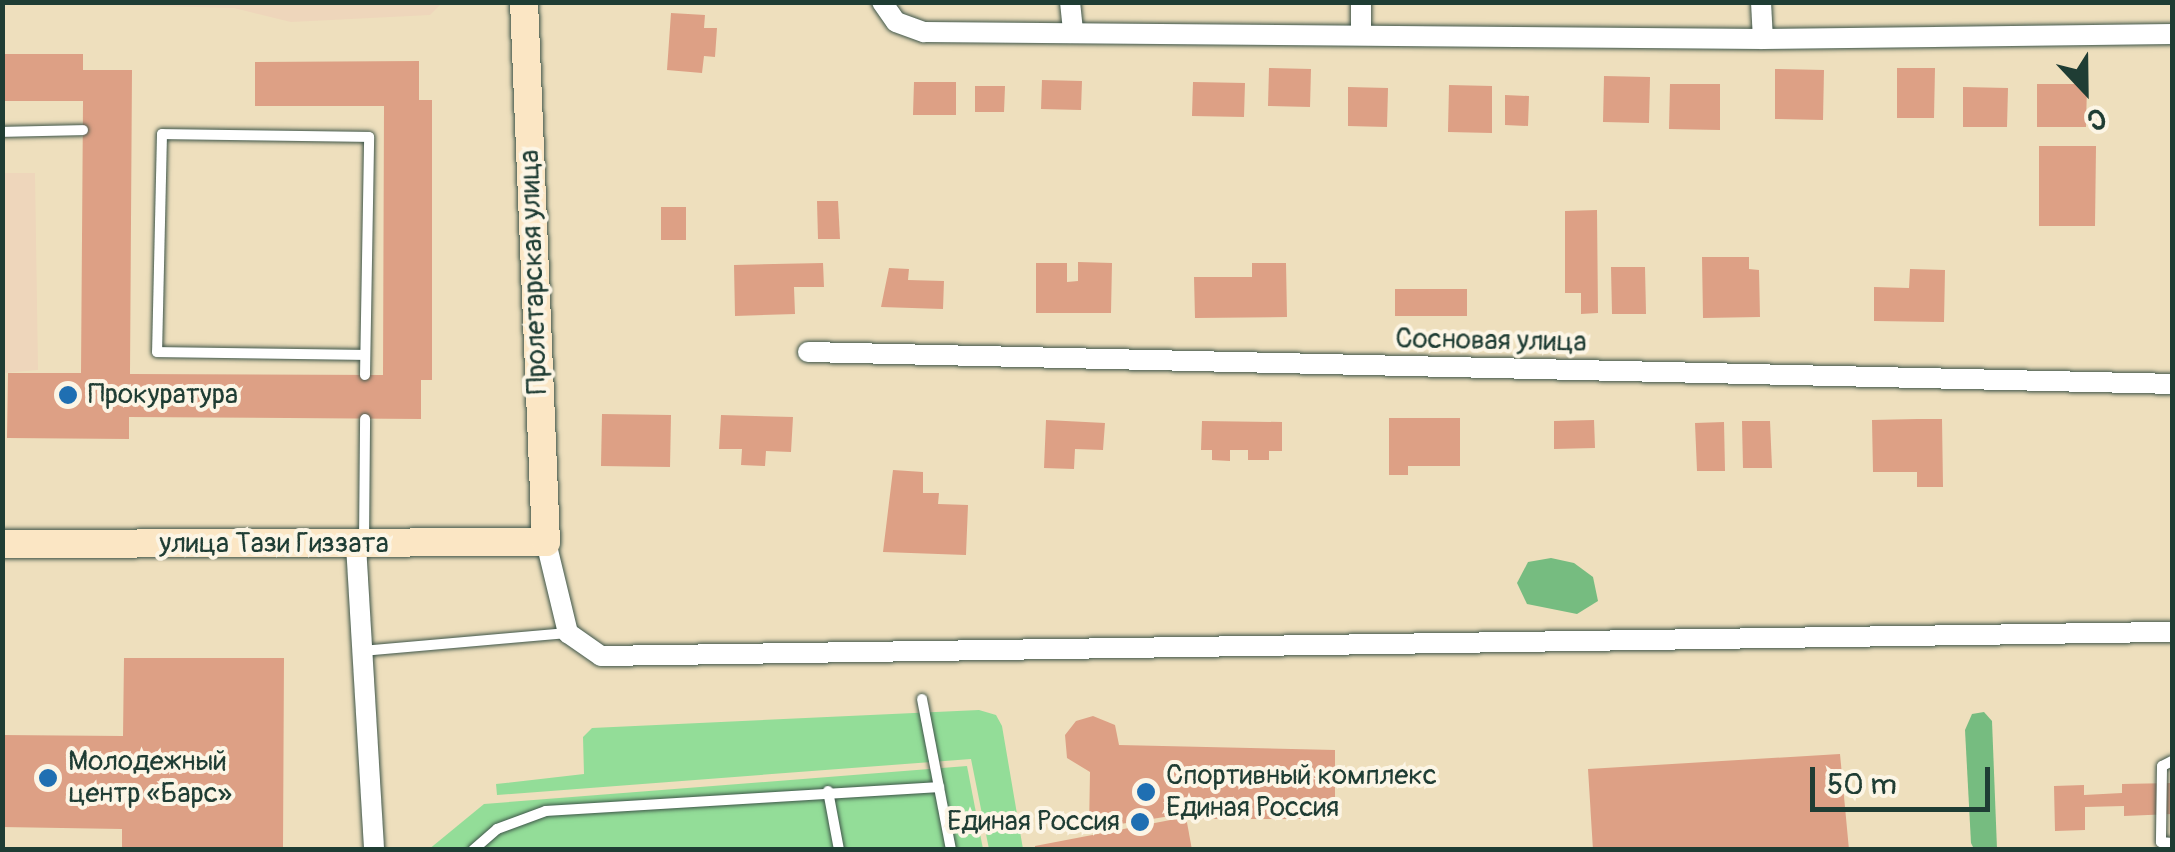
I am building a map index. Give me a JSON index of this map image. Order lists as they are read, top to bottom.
{
  "streets": {
    "street": ["Пролетарская улица", "Сосновая улица", "улица Тази Гиззата"]
  },
  "crossings": [
    ["Пролетарская улица", "улица Тази Гиззата"]
  ],
  "places": [
    "Прокуратура",
    "Молодежный центр «Барс»",
    "Спортивный комплекс Единая Россия",
    "Единая Россия"
  ],
  "scale_bar": "50 m",
  "north": "bottom"
}
